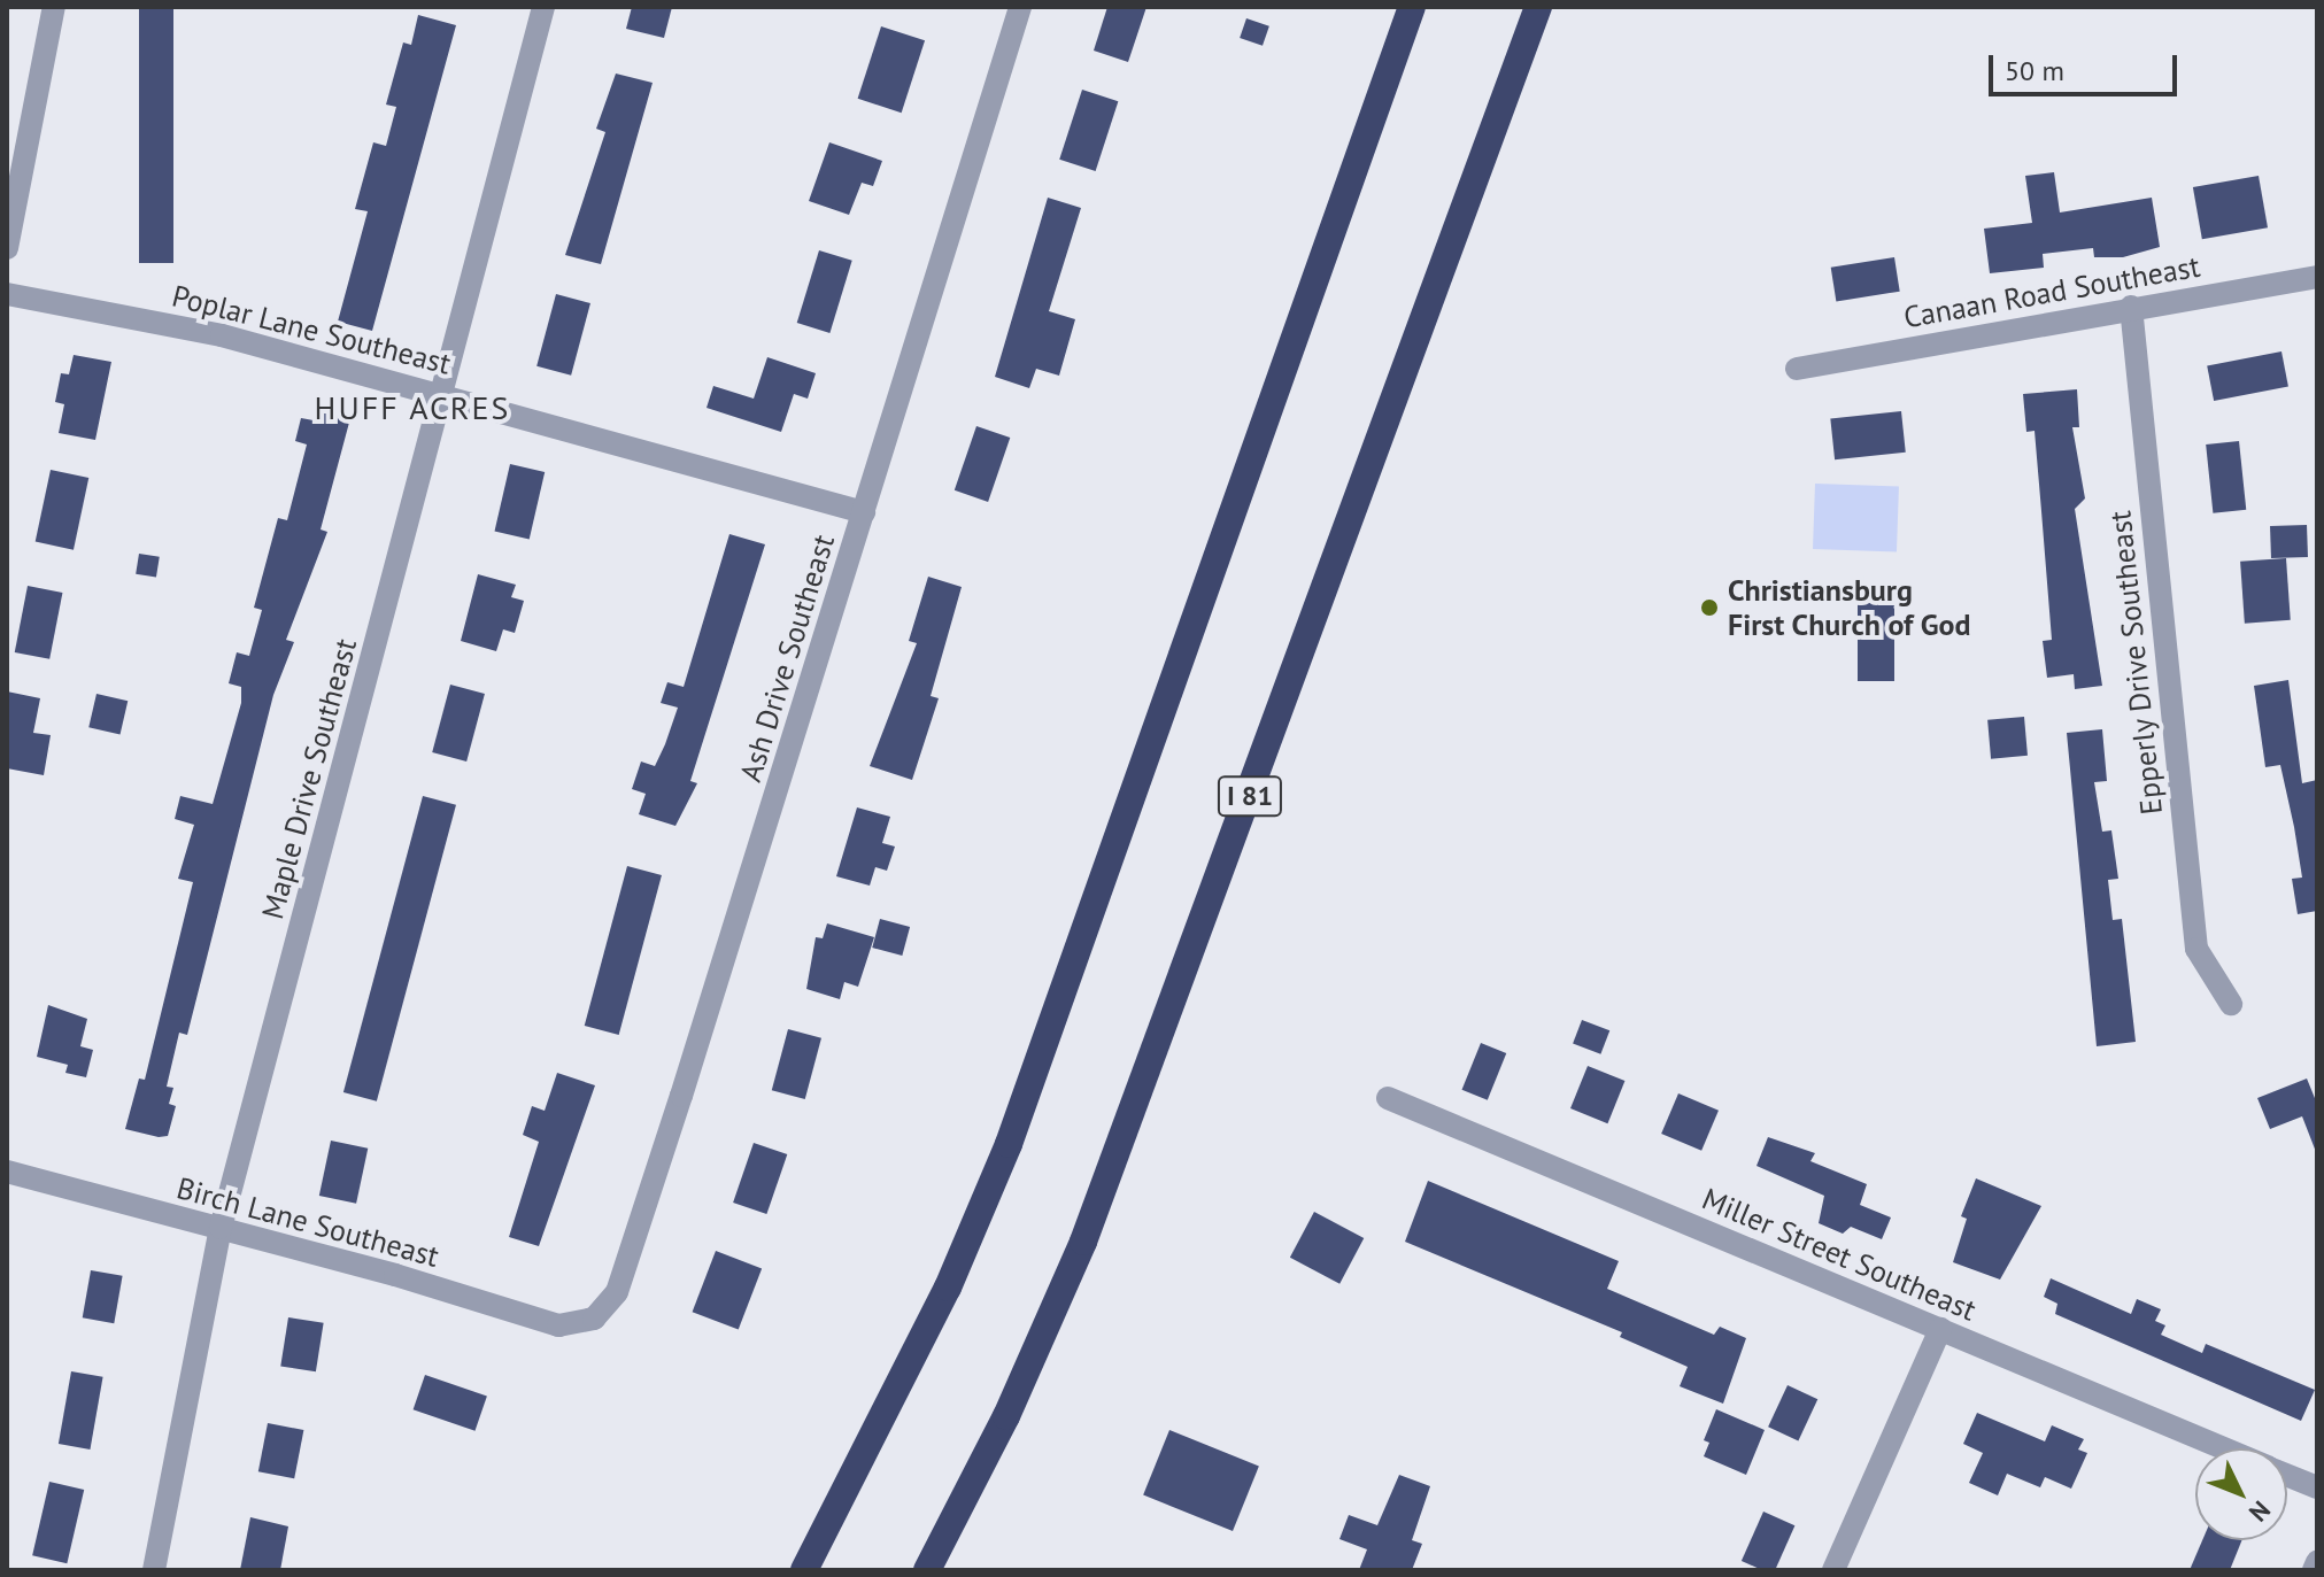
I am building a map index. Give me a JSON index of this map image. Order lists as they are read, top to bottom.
{
  "streets": {
    "highway": ["I 81"],
    "street": [
      "Canaan Road Southeast",
      "Poplar Lane Southeast",
      "Ash Drive Southeast",
      "Epperly Drive Southeast",
      "Maple Drive Southeast",
      "Birch Lane Southeast",
      "Miller Street Southeast"
    ]
  },
  "crossings": [
    ["Canaan Road Southeast", "Epperly Drive Southeast"],
    ["Poplar Lane Southeast", "Ash Drive Southeast"],
    ["Poplar Lane Southeast", "Maple Drive Southeast"],
    ["Ash Drive Southeast", "Birch Lane Southeast"],
    ["Maple Drive Southeast", "Birch Lane Southeast"]
  ],
  "districts": ["HUFF ACRES"],
  "places": ["Christiansburg First Church of God"],
  "scale_bar": "50 m",
  "north": "bottom right"
}
